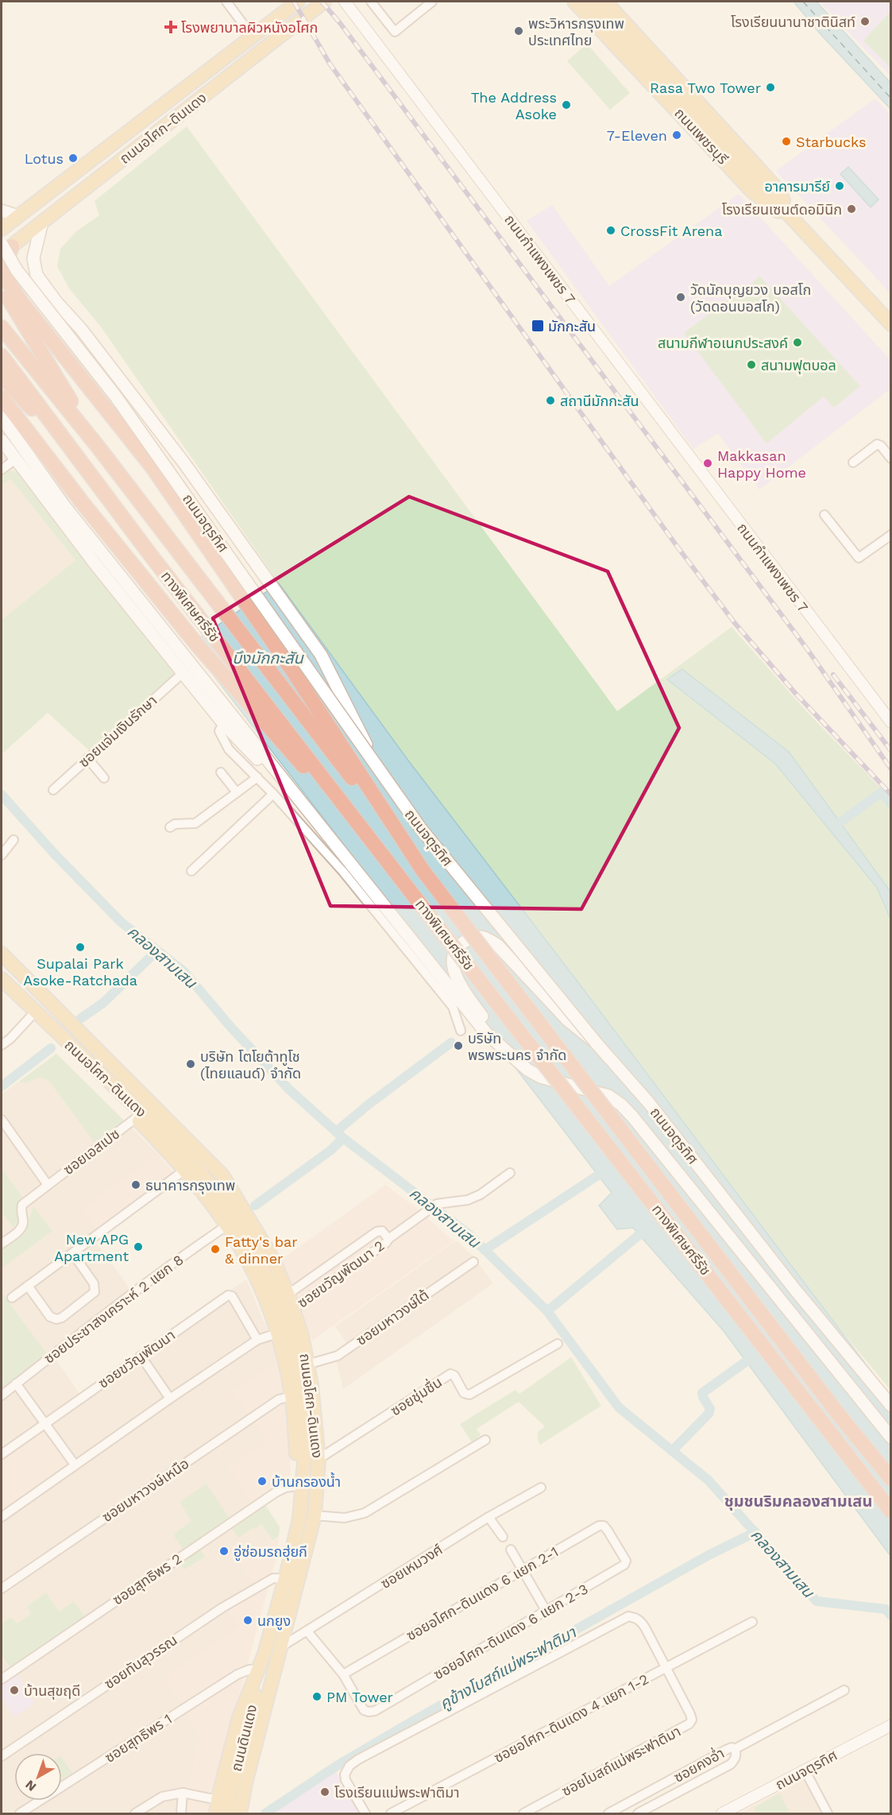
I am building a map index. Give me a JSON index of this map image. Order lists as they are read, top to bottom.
{
  "streets": {
    "highway": ["ทางพิเศษศรีรัช"],
    "main road": [
      "ถนนอโศก-ดินแดง",
      "ถนนเพชรบุรี",
      "ถนนจตุรทิศ",
      "ถนนดินแดง"
    ],
    "street": [
      "ถนนกำแพงเพชร 7",
      "ซอยแจ่มเงินรักษา",
      "ซอยเอสเปซ",
      "ซอยขวัญพัฒนา 2",
      "ซอยประชาสงเคราะห์ 2 แยก 8",
      "ซอยมหาวงษ์ใต้",
      "ซอยขวัญพัฒนา",
      "ซอยชุ่มชื่น",
      "ซอยมหาวงษ์เหนือ",
      "ซอยเหมวงศ์",
      "ซอยสุทธิพร 2",
      "ซอยอโศก-ดินแดง 6 แยก 2-1",
      "ซอยอโศก-ดินแดง 6 แยก 2-3",
      "ซอยทับสุวรรณ",
      "ซอยอโศก-ดินแดง 4 แยก 1-2",
      "ซอยสุทธิพร 1",
      "ซอยโบสถ์แม่พระฟาติมา",
      "ซอยคงอ่ำ"
    ]
  },
  "crossings": [
    ["ถนนอโศก-ดินแดง", "ถนนจตุรทิศ"],
    ["ถนนอโศก-ดินแดง", "ซอยเอสเปซ"],
    ["ถนนอโศก-ดินแดง", "ซอยขวัญพัฒนา 2"],
    ["ถนนอโศก-ดินแดง", "ซอยประชาสงเคราะห์ 2 แยก 8"],
    ["ถนนอโศก-ดินแดง", "ซอยมหาวงษ์ใต้"],
    ["ถนนอโศก-ดินแดง", "ซอยชุ่มชื่น"],
    ["ถนนอโศก-ดินแดง", "ซอยมหาวงษ์เหนือ"],
    ["ถนนอโศก-ดินแดง", "ซอยเหมวงศ์"],
    ["ถนนอโศก-ดินแดง", "ซอยสุทธิพร 2"],
    ["ถนนอโศก-ดินแดง", "ซอยทับสุวรรณ"],
    ["ถนนอโศก-ดินแดง", "ซอยสุทธิพร 1"],
    ["ถนนอโศก-ดินแดง", "ถนนดินแดง"],
    ["ซอยอโศก-ดินแดง 6 แยก 2-1", "ซอยอโศก-ดินแดง 6 แยก 2-3"],
    ["ซอยอโศก-ดินแดง 4 แยก 1-2", "ซอยโบสถ์แม่พระฟาติมา"],
    ["ซอยสุทธิพร 1", "ถนนดินแดง"]
  ],
  "districts": ["ชุมชนริมคลองสามเสน"],
  "water": ["บึงมักกะสัน", "คลองสามเสน", "คูข้างโบสถ์แม่พระฟาติมา"],
  "places": {
    "other": [
      "โรงเรียนนานาชาตินิสท์",
      "พระวิหารกรุงเทพ ประเทศไทย",
      "Rasa Two Tower",
      "The Address Asoke",
      "7-Eleven",
      "Starbucks",
      "Lotus",
      "อาคารมารีย์",
      "โรงเรียนเซนต์ดอมินิก",
      "CrossFit Arena",
      "วัดนักบุญยวง บอสโก (วัดดอนบอสโก)",
      "สนามกีฬาอเนกประสงค์",
      "สนามฟุตบอล",
      "สถานีมักกะสัน",
      "Makkasan Happy Home",
      "Supalai Park Asoke-Ratchada",
      "บริษัท พรพระนคร จำกัด",
      "บริษัท โตโยต้าทูโช (ไทยแลนด์) จำกัด",
      "ธนาคารกรุงเทพ",
      "New APG Apartment",
      "Fatty's bar & dinner",
      "บ้านกรองน้ำ",
      "อู่ซ่อมรถฮุ่ยกี",
      "นกยูง",
      "บ้านสุขฤดี",
      "PM Tower",
      "โรงเรียนแม่พระฟาติมา"
    ],
    "health": ["โรงพยาบาลผิวหนังอโศก"],
    "transit": ["มักกะสัน"]
  },
  "north": "bottom left"
}
